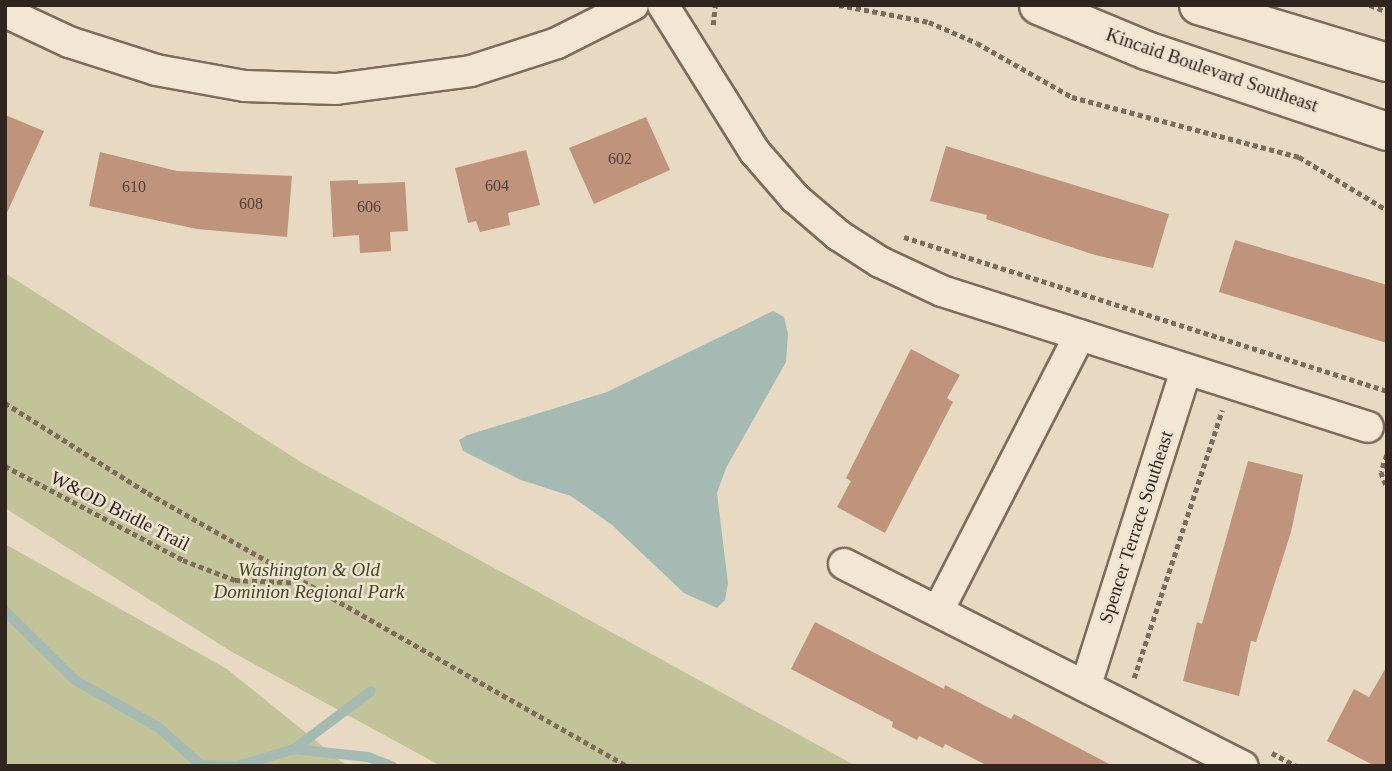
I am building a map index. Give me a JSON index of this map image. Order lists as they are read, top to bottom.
{
  "streets": {
    "street": ["Kincaid Boulevard Southeast", "Spencer Terrace Southeast"],
    "path": ["W&OD Bridle Trail"]
  },
  "parks": ["Washington & Old Dominion Regional Park"],
  "house_numbers": [
    "602",
    "604",
    "610",
    "608",
    "606"
  ]
}
